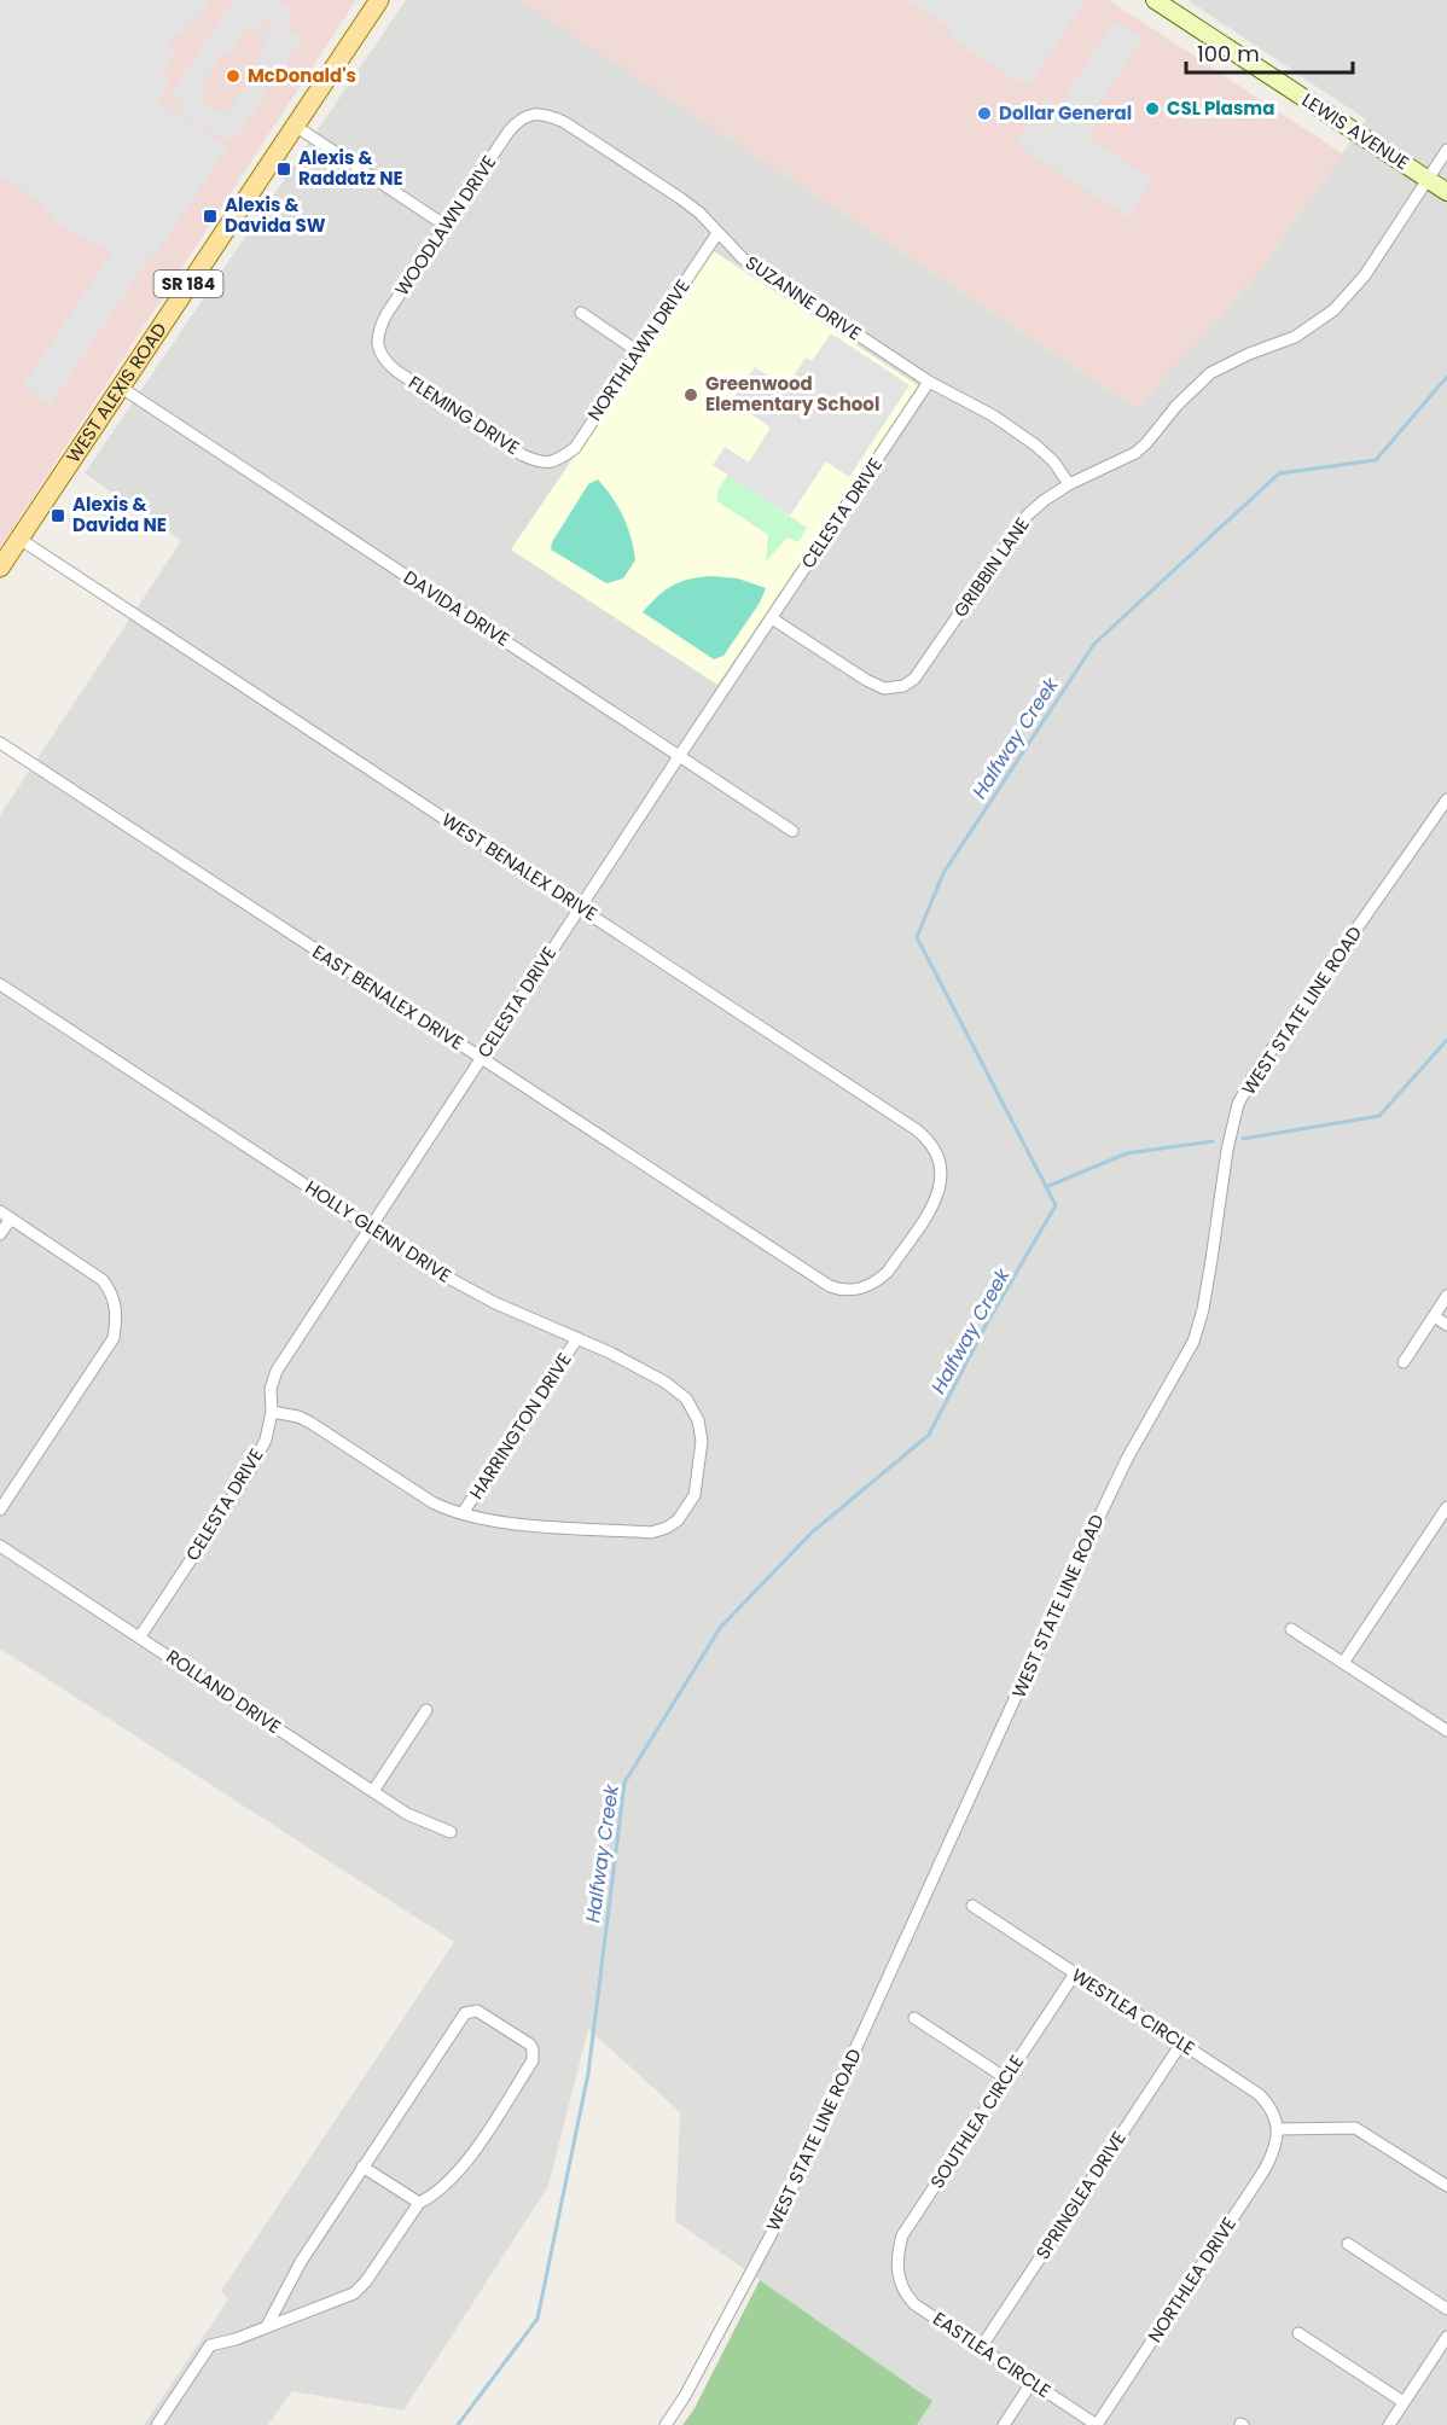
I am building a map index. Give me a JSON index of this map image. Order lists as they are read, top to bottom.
{
  "streets": {
    "main road": ["LEWIS AVENUE", "SR 184", "WEST ALEXIS ROAD"],
    "street": [
      "WOODLAWN DRIVE",
      "SUZANNE DRIVE",
      "NORTHLAWN DRIVE",
      "FLEMING DRIVE",
      "CELESTA DRIVE",
      "GRIBBIN LANE",
      "DAVIDA DRIVE",
      "WEST BENALEX DRIVE",
      "EAST BENALEX DRIVE",
      "WEST STATE LINE ROAD",
      "HOLLY GLENN DRIVE",
      "HARRINGTON DRIVE",
      "ROLLAND DRIVE",
      "WESTLEA CIRCLE",
      "SOUTHLEA CIRCLE",
      "SPRINGLEA DRIVE",
      "NORTHLEA DRIVE",
      "EASTLEA CIRCLE"
    ]
  },
  "crossings": [
    ["LEWIS AVENUE", "GRIBBIN LANE"],
    ["WOODLAWN DRIVE", "SUZANNE DRIVE"],
    ["WOODLAWN DRIVE", "FLEMING DRIVE"],
    ["SUZANNE DRIVE", "NORTHLAWN DRIVE"],
    ["SUZANNE DRIVE", "CELESTA DRIVE"],
    ["SUZANNE DRIVE", "GRIBBIN LANE"],
    ["NORTHLAWN DRIVE", "FLEMING DRIVE"],
    ["WEST ALEXIS ROAD", "DAVIDA DRIVE"],
    ["WEST ALEXIS ROAD", "WEST BENALEX DRIVE"],
    ["CELESTA DRIVE", "GRIBBIN LANE"],
    ["CELESTA DRIVE", "DAVIDA DRIVE"],
    ["CELESTA DRIVE", "WEST BENALEX DRIVE"],
    ["CELESTA DRIVE", "EAST BENALEX DRIVE"],
    ["CELESTA DRIVE", "HOLLY GLENN DRIVE"],
    ["CELESTA DRIVE", "ROLLAND DRIVE"],
    ["WEST BENALEX DRIVE", "EAST BENALEX DRIVE"],
    ["HOLLY GLENN DRIVE", "HARRINGTON DRIVE"],
    ["WESTLEA CIRCLE", "SOUTHLEA CIRCLE"],
    ["WESTLEA CIRCLE", "SPRINGLEA DRIVE"],
    ["WESTLEA CIRCLE", "NORTHLEA DRIVE"],
    ["SOUTHLEA CIRCLE", "EASTLEA CIRCLE"],
    ["SPRINGLEA DRIVE", "EASTLEA CIRCLE"],
    ["NORTHLEA DRIVE", "EASTLEA CIRCLE"]
  ],
  "water": ["Halfway Creek"],
  "places": {
    "other": [
      "McDonald's",
      "CSL Plasma",
      "Dollar General",
      "Greenwood Elementary School"
    ],
    "transit": ["Alexis & Raddatz NE", "Alexis & Davida SW", "Alexis & Davida NE"]
  },
  "scale_bar": "100 m"
}
